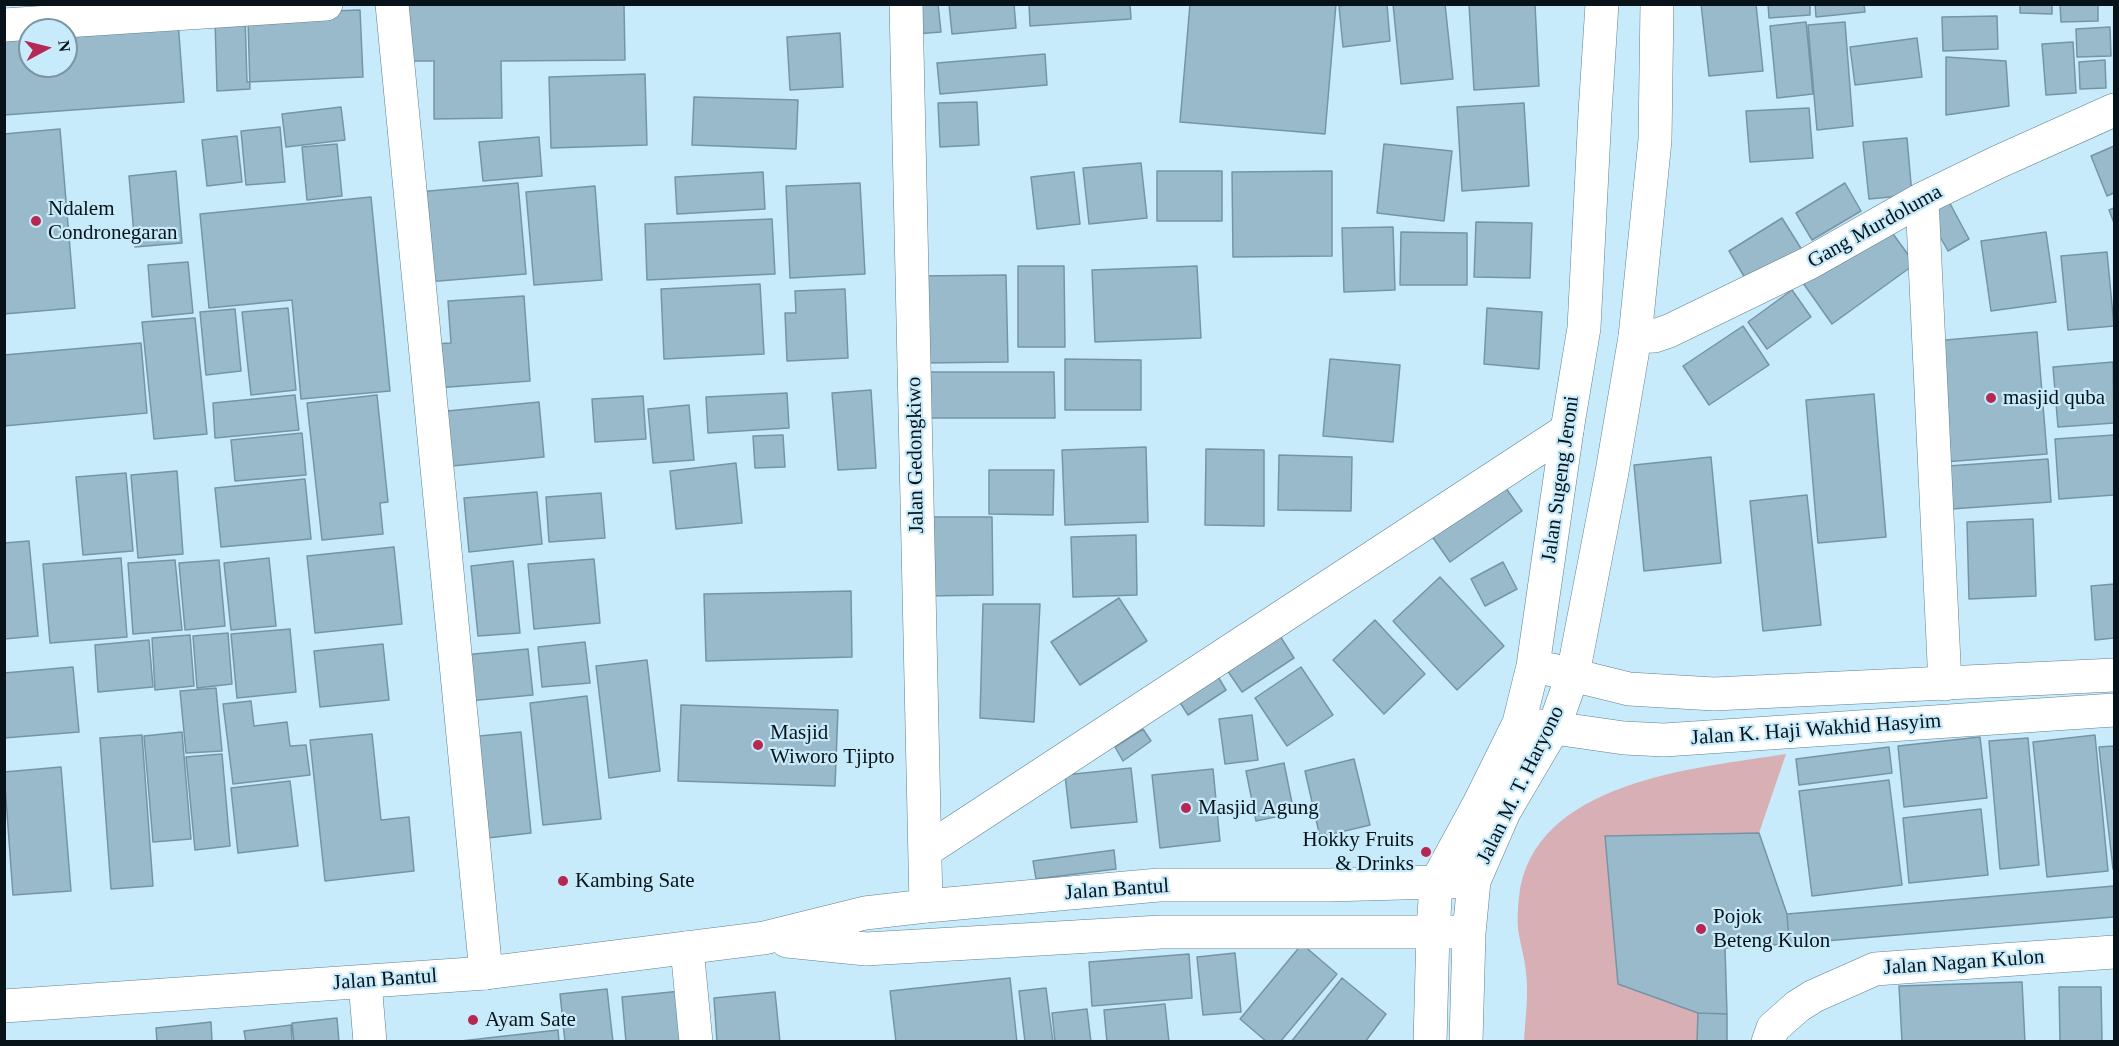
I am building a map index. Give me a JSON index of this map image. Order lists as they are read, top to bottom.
{
  "streets": {
    "main road": [
      "Gang Murdoluma",
      "Jalan Gedongkiwo",
      "Jalan Sugeng Jeroni",
      "Jalan K. Haji Wakhid Hasyim",
      "Jalan M. T. Haryono",
      "Jalan Bantul",
      "Jalan Nagan Kulon"
    ]
  },
  "crossings": [
    ["Jalan Gedongkiwo", "Jalan Bantul"],
    ["Jalan Sugeng Jeroni", "Jalan K. Haji Wakhid Hasyim"],
    ["Jalan Sugeng Jeroni", "Jalan Bantul"],
    ["Jalan K. Haji Wakhid Hasyim", "Jalan M. T. Haryono"],
    ["Jalan M. T. Haryono", "Jalan Bantul"]
  ],
  "places": [
    "Ndalem Condronegaran",
    "masjid quba",
    "Masjid Wiworo Tjipto",
    "Masjid Agung",
    "Hokky Fruits & Drinks",
    "Kambing Sate",
    "Pojok Beteng Kulon",
    "Ayam Sate"
  ],
  "north": "right"
}
